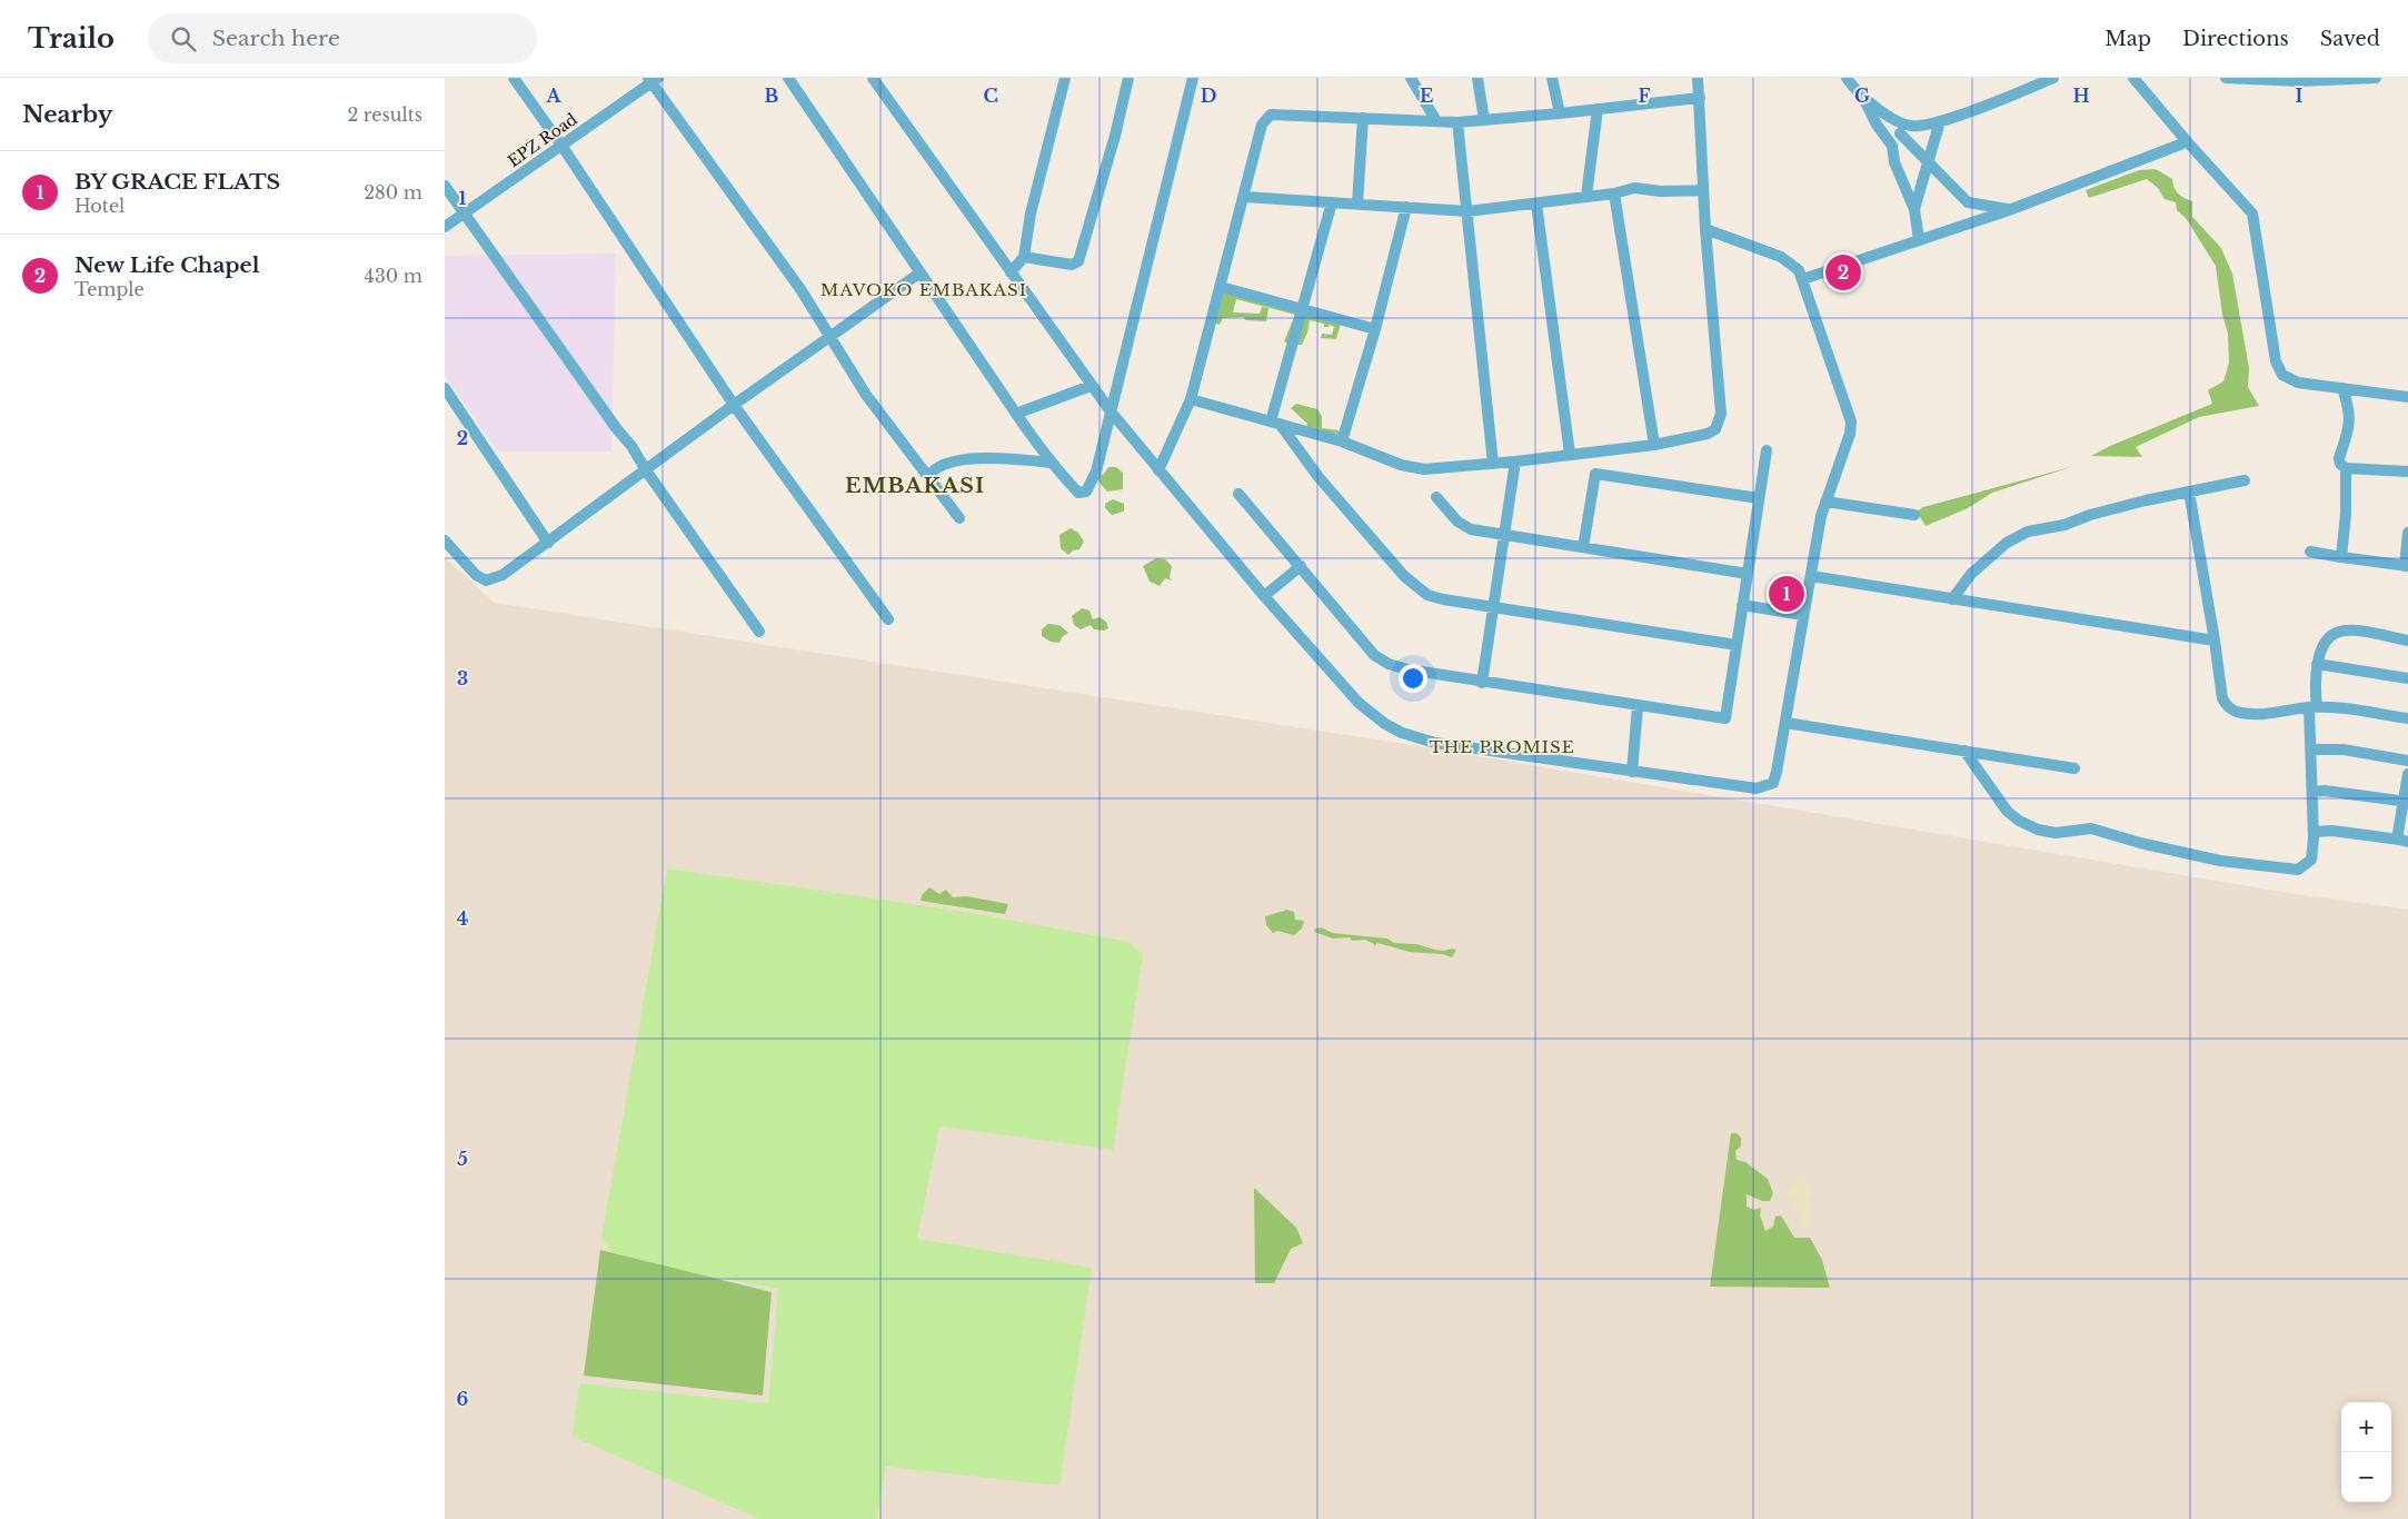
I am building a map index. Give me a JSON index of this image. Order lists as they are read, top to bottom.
{
  "streets": {
    "street": ["EPZ Road"]
  },
  "districts": ["MAVOKO EMBAKASI", "EMBAKASI", "THE PROMISE"],
  "page": {
    "header": "Trailo",
    "search": "Search here",
    "nav": ["Map", "Directions", "Saved"],
    "heading": ["Nearby", "2 results"],
    "list": [
      {
        "mark": "1",
        "name": "BY GRACE FLATS",
        "note": "Hotel",
        "value": "280 m"
      },
      {
        "mark": "2",
        "name": "New Life Chapel",
        "note": "Temple",
        "value": "430 m"
      }
    ],
    "pins": ["2", "1"],
    "map_buttons": ["+", "−"]
  },
  "grid": {
    "columns": [
      "A",
      "B",
      "C",
      "D",
      "E",
      "F",
      "G",
      "H",
      "I"
    ],
    "rows": [
      "1",
      "2",
      "3",
      "4",
      "5",
      "6"
    ]
  }
}
